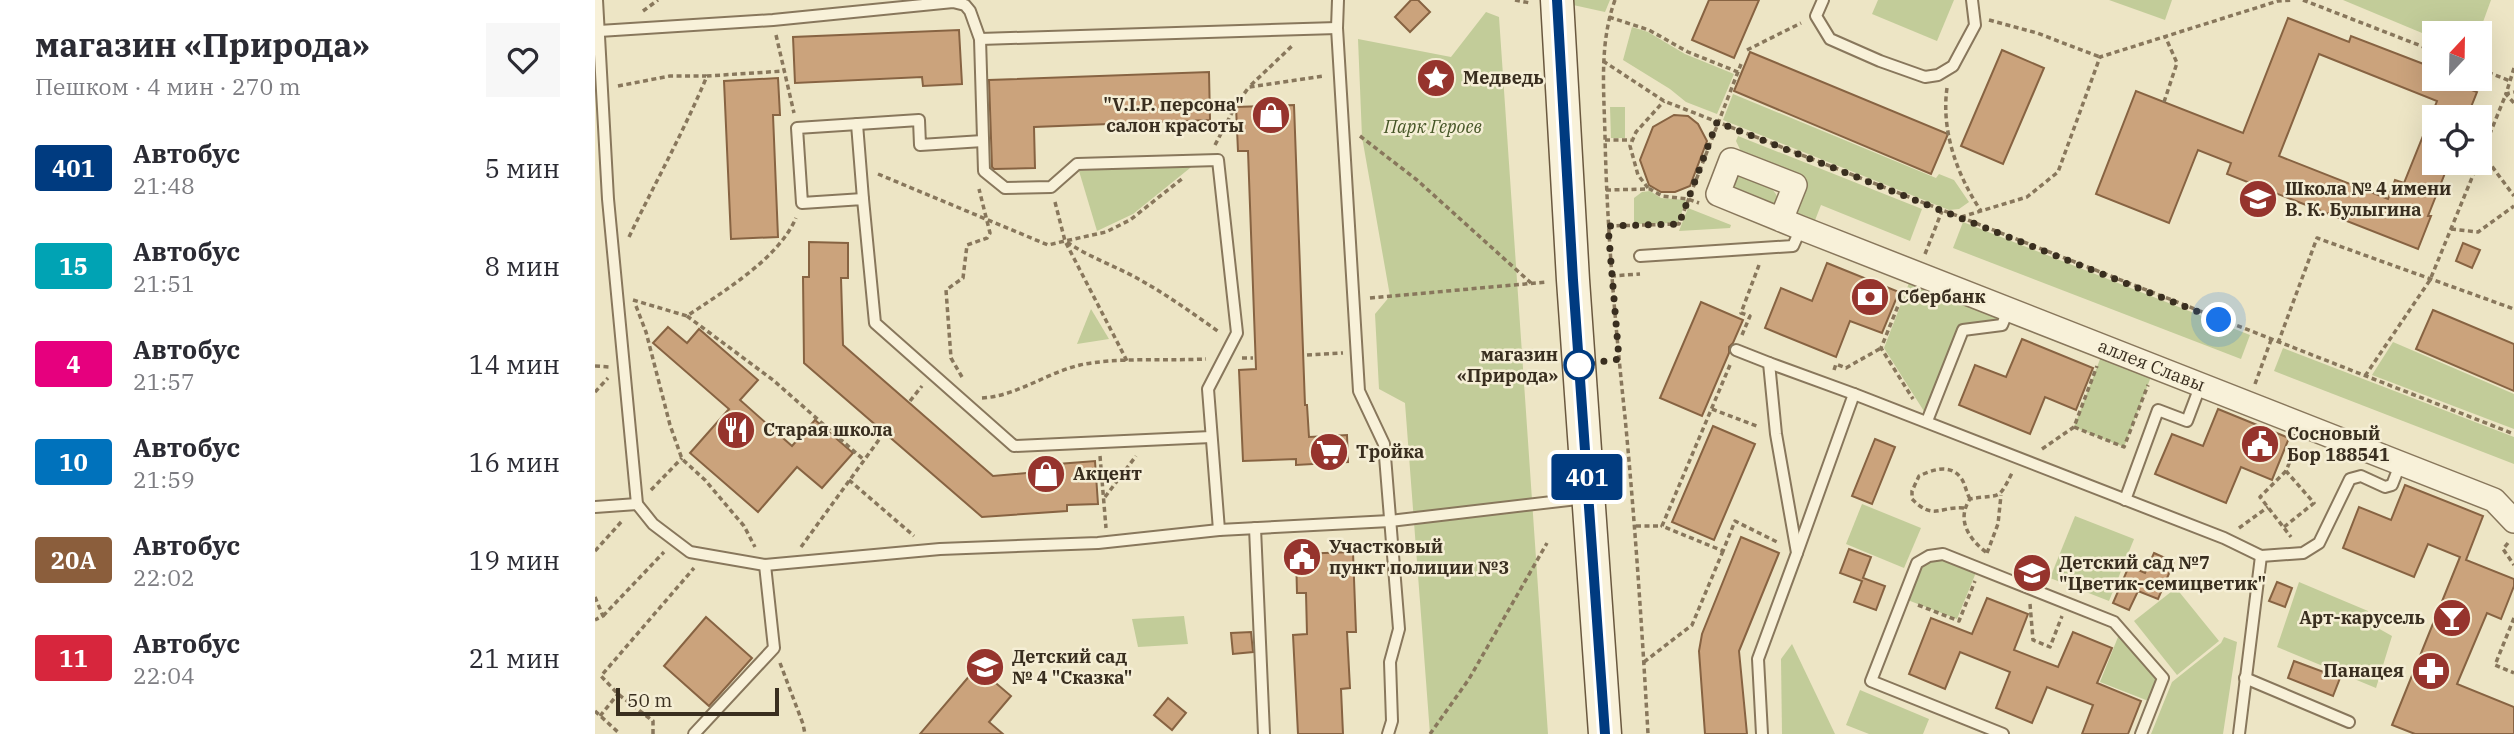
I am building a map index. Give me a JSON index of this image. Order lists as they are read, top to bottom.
{
  "streets": {
    "street": ["аллея Славы"]
  },
  "parks": ["Парк Героев"],
  "places": {
    "place": ["Медведь"],
    "shop": ["\"V.I.P. персона\" cалон красоты", "Акцент"],
    "school or university": ["Школа № 4 имени В. К. Булыгина", "Детский сад №7 \"Цветик-семицветик\"", "Детский сад № 4 \"Сказка\""],
    "bank": ["Сбербанк"],
    "other": ["магазин «Природа»"],
    "restaurant": ["Старая школа"],
    "public building": ["Сосновый Бор 188541", "Участковый пункт полиции №3"],
    "supermarket": ["Тройка"],
    "bar": ["Арт-карусель"],
    "pharmacy": ["Панацея"]
  },
  "lines": ["bus line 401"],
  "scale_bar": "50 m",
  "north": "top",
  "page": {
    "heading": ["магазин «Природа»", "Пешком · 4 мин · 270 m"],
    "on_map": "401",
    "list": [
      {
        "mark": "401",
        "name": "Автобус",
        "note": "21:48",
        "value": "5 мин"
      },
      {
        "mark": "15",
        "name": "Автобус",
        "note": "21:51",
        "value": "8 мин"
      },
      {
        "mark": "4",
        "name": "Автобус",
        "note": "21:57",
        "value": "14 мин"
      },
      {
        "mark": "10",
        "name": "Автобус",
        "note": "21:59",
        "value": "16 мин"
      },
      {
        "mark": "20А",
        "name": "Автобус",
        "note": "22:02",
        "value": "19 мин"
      },
      {
        "mark": "11",
        "name": "Автобус",
        "note": "22:04",
        "value": "21 мин"
      }
    ],
    "scale": "50 m"
  }
}
